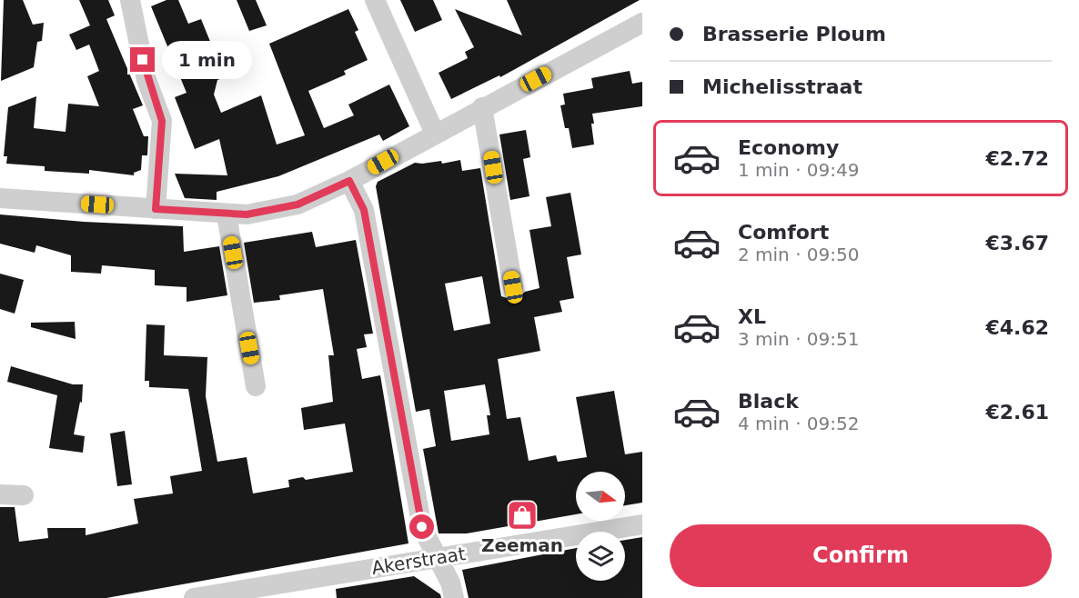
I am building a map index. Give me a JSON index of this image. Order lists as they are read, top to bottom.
{
  "streets": {
    "street": ["Akerstraat"]
  },
  "places": {
    "shop": ["Zeeman"]
  },
  "north": "right",
  "page": {
    "banner": ["Brasserie Ploum", "Michelisstraat"],
    "bubble": "1 min",
    "list": [
      {
        "name": "Economy",
        "note": "1 min · 09:49",
        "value": "€2.72"
      },
      {
        "name": "Comfort",
        "note": "2 min · 09:50",
        "value": "€3.67"
      },
      {
        "name": "XL",
        "note": "3 min · 09:51",
        "value": "€4.62"
      },
      {
        "name": "Black",
        "note": "4 min · 09:52",
        "value": "€2.61"
      }
    ],
    "buttons": "Confirm"
  }
}
